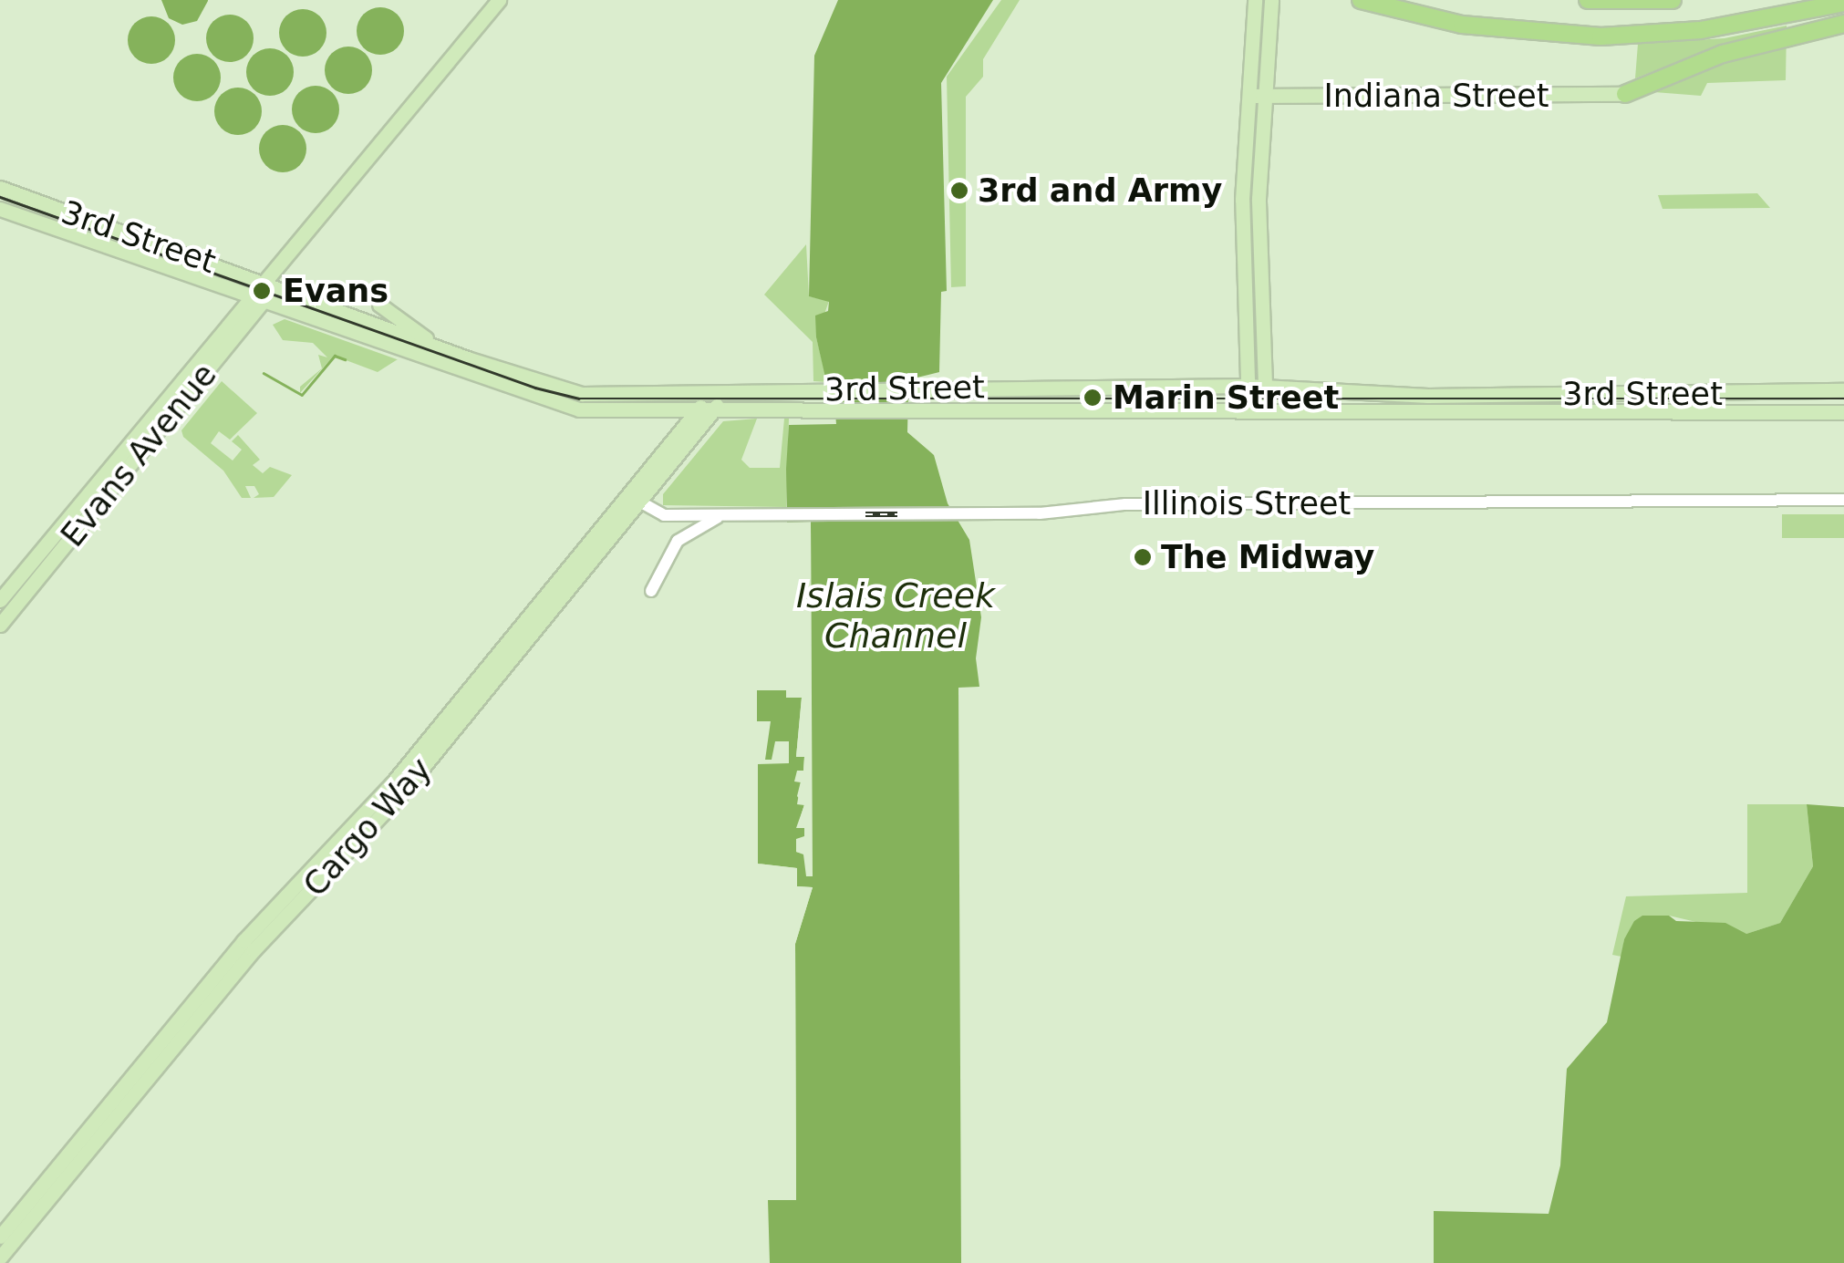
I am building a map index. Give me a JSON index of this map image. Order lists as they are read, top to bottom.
{
  "streets": {
    "main road": [
      "Indiana Street",
      "3rd Street",
      "Evans Avenue",
      "Cargo Way"
    ],
    "street": ["Illinois Street"]
  },
  "crossings": [
    ["3rd Street", "Evans Avenue"],
    ["3rd Street", "Cargo Way"],
    ["Illinois Street", "Cargo Way"]
  ],
  "water": ["Islais Creek Channel"],
  "places": [
    "3rd and Army",
    "Evans",
    "Marin Street",
    "The Midway"
  ]
}
